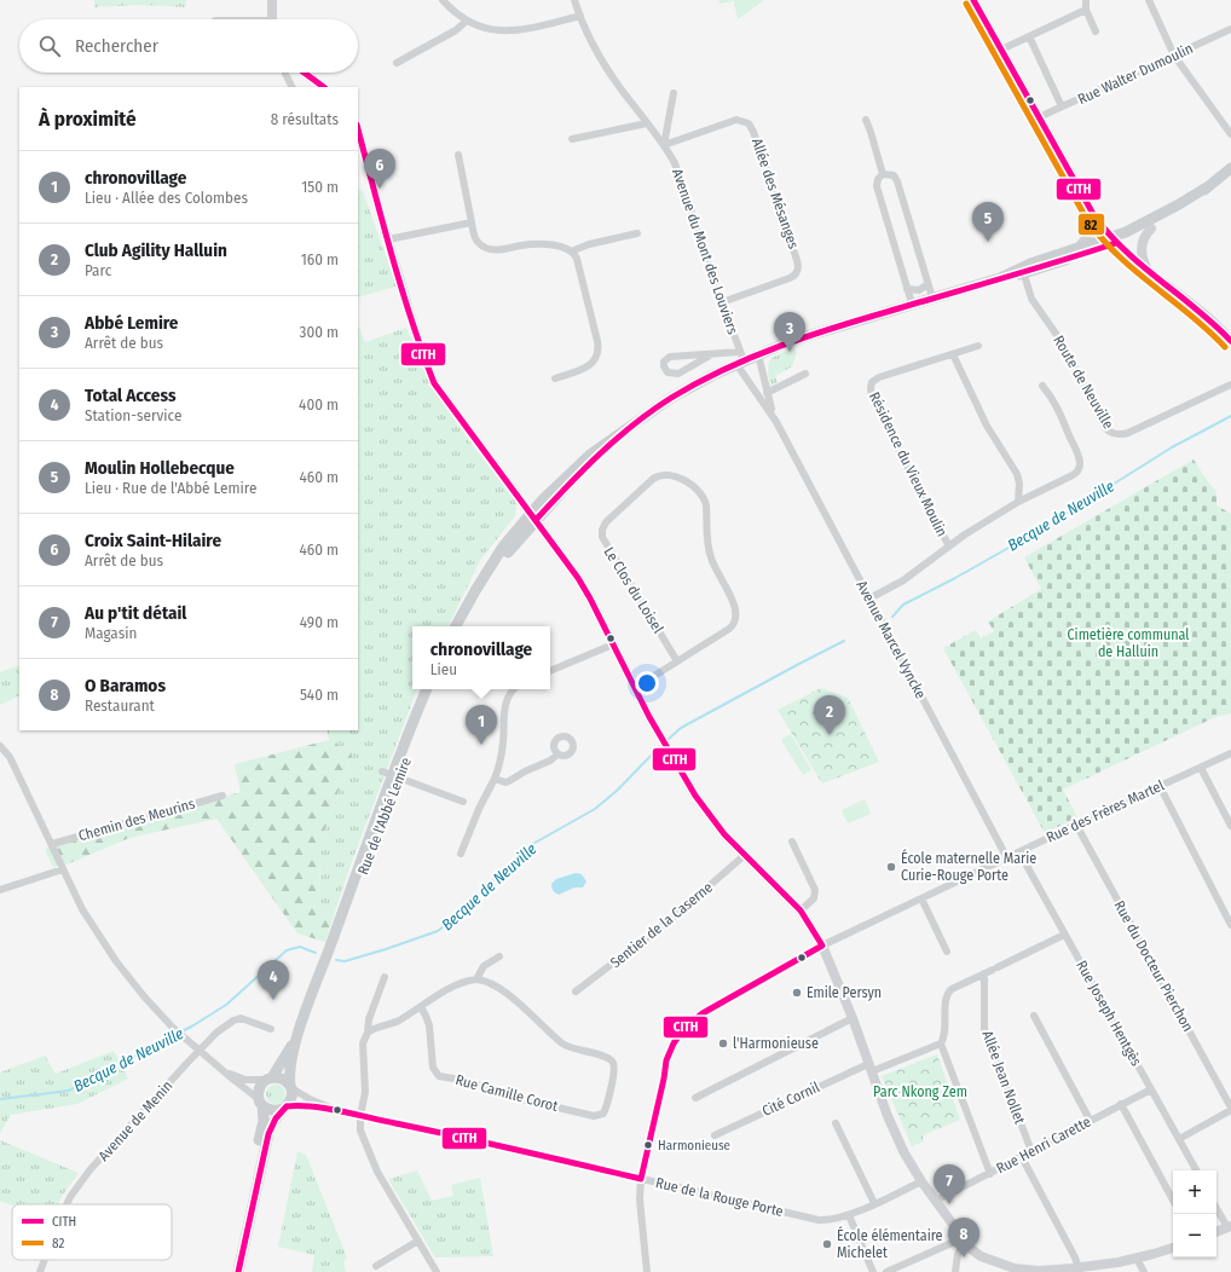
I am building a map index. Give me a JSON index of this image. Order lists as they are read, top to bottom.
{
  "streets": {
    "main road": ["Rue de l'Abbé Lemire"],
    "street": [
      "Rue Walter Dumoulin",
      "Allée des Mésanges",
      "Avenue du Mont des Louviers",
      "Route de Neuville",
      "Résidence du Vieux Moulin",
      "Le Clos du Loisel",
      "Avenue Marcel Vyncke",
      "Rue des Frères Martel",
      "Chemin des Meurins",
      "Sentier de la Caserne",
      "Rue du Docteur Pierchon",
      "Rue Joseph Hentgès",
      "Allée Jean Nollet",
      "Rue Camille Corot",
      "Cité Cornil",
      "Avenue de Menin",
      "Rue Henri Carette",
      "Rue de la Rouge Porte"
    ]
  },
  "crossings": [
    ["Allée des Mésanges", "Avenue du Mont des Louviers"],
    ["Avenue du Mont des Louviers", "Avenue Marcel Vyncke"],
    ["Résidence du Vieux Moulin", "Avenue Marcel Vyncke"],
    ["Avenue Marcel Vyncke", "Rue des Frères Martel"],
    ["Rue des Frères Martel", "Rue du Docteur Pierchon"],
    ["Rue des Frères Martel", "Rue Joseph Hentgès"],
    ["Rue des Frères Martel", "Rue de la Rouge Porte"],
    ["Rue de l'Abbé Lemire", "Rue de la Rouge Porte"],
    ["Rue Joseph Hentgès", "Rue Henri Carette"],
    ["Allée Jean Nollet", "Rue Henri Carette"]
  ],
  "water": ["Becque de Neuville"],
  "parks": ["Cimetière communal de Halluin", "Parc Nkong Zem"],
  "places": [
    "École maternelle Marie Curie-Rouge Porte",
    "Emile Persyn",
    "l'Harmonieuse",
    "Harmonieuse",
    "École élémentaire Michelet"
  ],
  "lines": ["transit line CITH", "transit line 82"],
  "legend": ["CITH", "82"],
  "page": {
    "search": "Rechercher",
    "heading": ["À proximité", "8 résultats"],
    "pins": [
      "6",
      "5",
      "3",
      "2",
      "1",
      "4",
      "7",
      "8"
    ],
    "list": [
      {
        "mark": "1",
        "name": "chronovillage",
        "note": "Lieu · Allée des Colombes",
        "value": "150 m"
      },
      {
        "mark": "2",
        "name": "Club Agility Halluin",
        "note": "Parc",
        "value": "160 m"
      },
      {
        "mark": "3",
        "name": "Abbé Lemire",
        "note": "Arrêt de bus",
        "value": "300 m"
      },
      {
        "mark": "4",
        "name": "Total Access",
        "note": "Station-service",
        "value": "400 m"
      },
      {
        "mark": "5",
        "name": "Moulin Hollebecque",
        "note": "Lieu · Rue de l'Abbé Lemire",
        "value": "460 m"
      },
      {
        "mark": "6",
        "name": "Croix Saint-Hilaire",
        "note": "Arrêt de bus",
        "value": "460 m"
      },
      {
        "mark": "7",
        "name": "Au p'tit détail",
        "note": "Magasin",
        "value": "490 m"
      },
      {
        "mark": "8",
        "name": "O Baramos",
        "note": "Restaurant",
        "value": "540 m"
      }
    ],
    "popup": ["chronovillage", "Lieu"],
    "map_buttons": ["+", "−"]
  }
}
